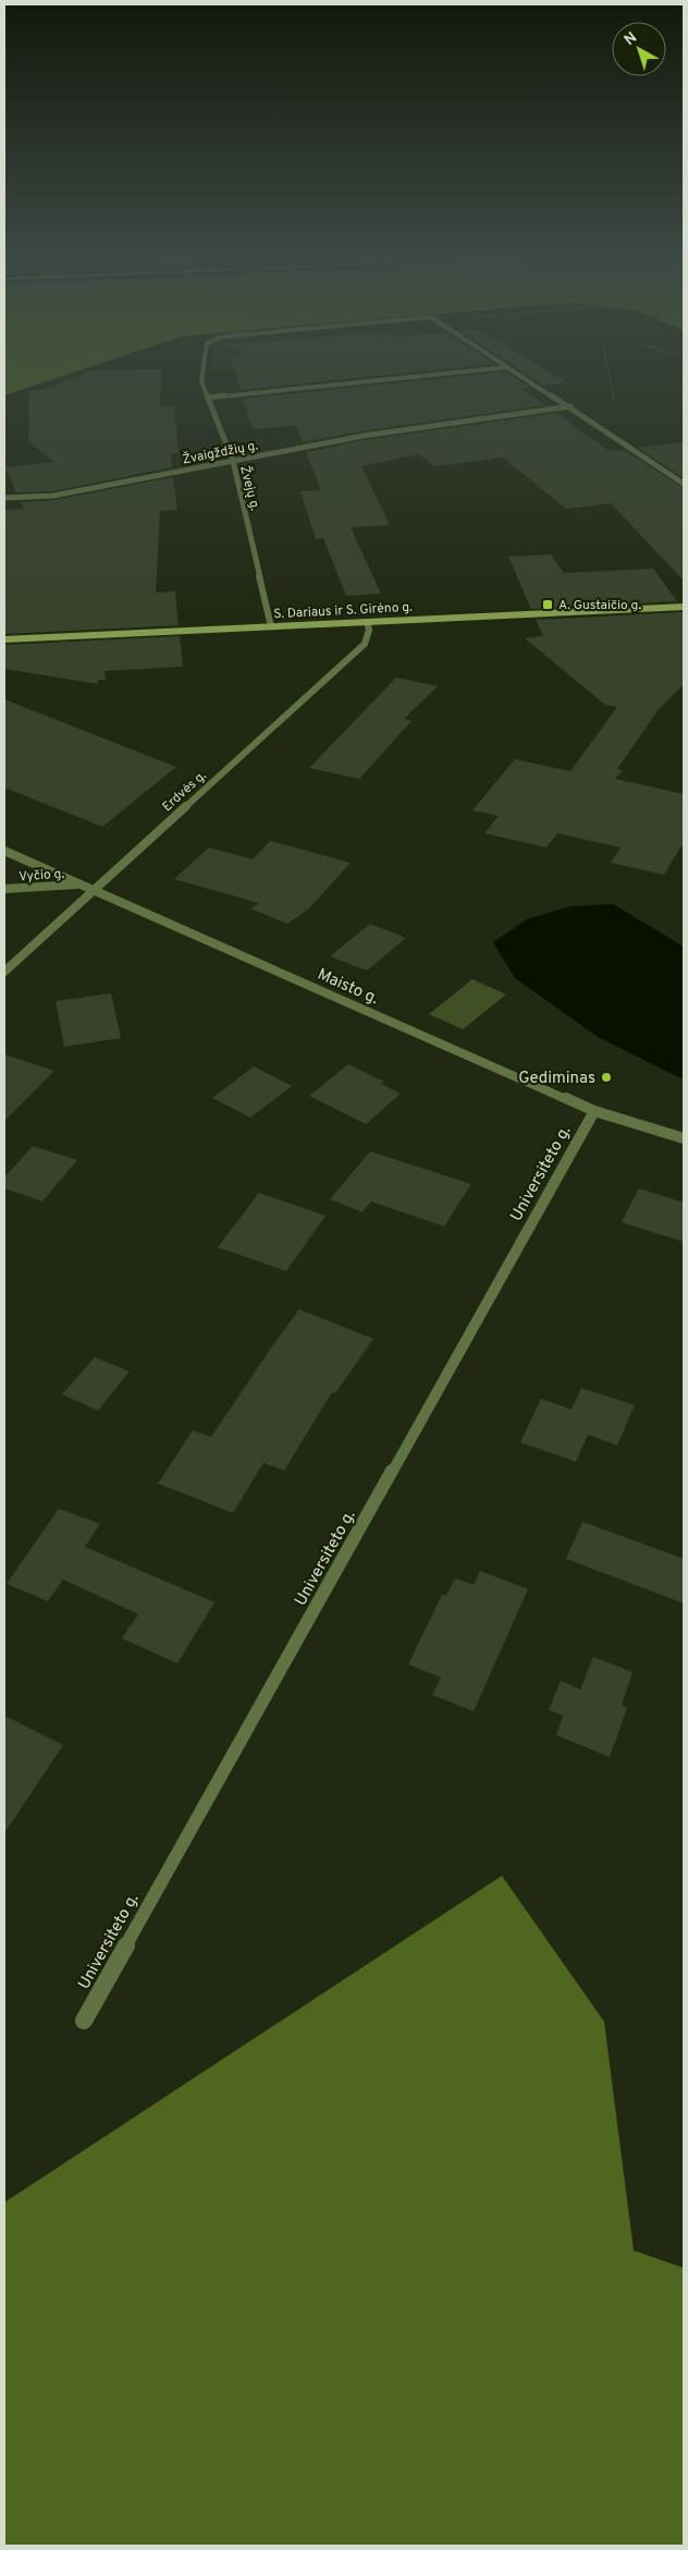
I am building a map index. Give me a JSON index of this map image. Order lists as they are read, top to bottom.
{
  "streets": {
    "street": [
      "Žvaigždžių g.",
      "Žvejų g.",
      "S. Dariaus ir S. Girėno g.",
      "Erdvės g.",
      "Vyčio g.",
      "Maisto g.",
      "Universiteto g."
    ]
  },
  "crossings": [
    ["Žvaigždžių g.", "Žvejų g."],
    ["Žvejų g.", "S. Dariaus ir S. Girėno g."],
    ["S. Dariaus ir S. Girėno g.", "Erdvės g."],
    ["Erdvės g.", "Maisto g."],
    ["Vyčio g.", "Maisto g."],
    ["Maisto g.", "Universiteto g."]
  ],
  "places": {
    "transit": ["A. Gustaičio g."],
    "other": ["Gediminas"]
  },
  "north": "top left"
}
